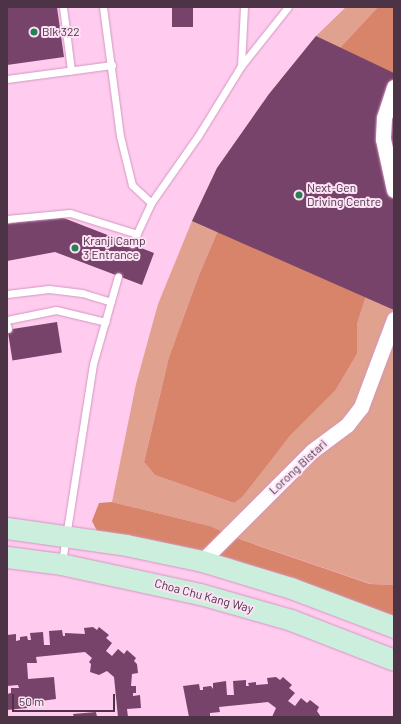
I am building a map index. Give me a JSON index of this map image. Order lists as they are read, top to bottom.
{
  "streets": {
    "main road": ["Choa Chu Kang Way"],
    "street": ["Lorong Bistari"]
  },
  "places": ["Blk 322", "Next-Gen Driving Centre", "Kranji Camp 3 Entrance"],
  "scale_bar": "50 m"
}
